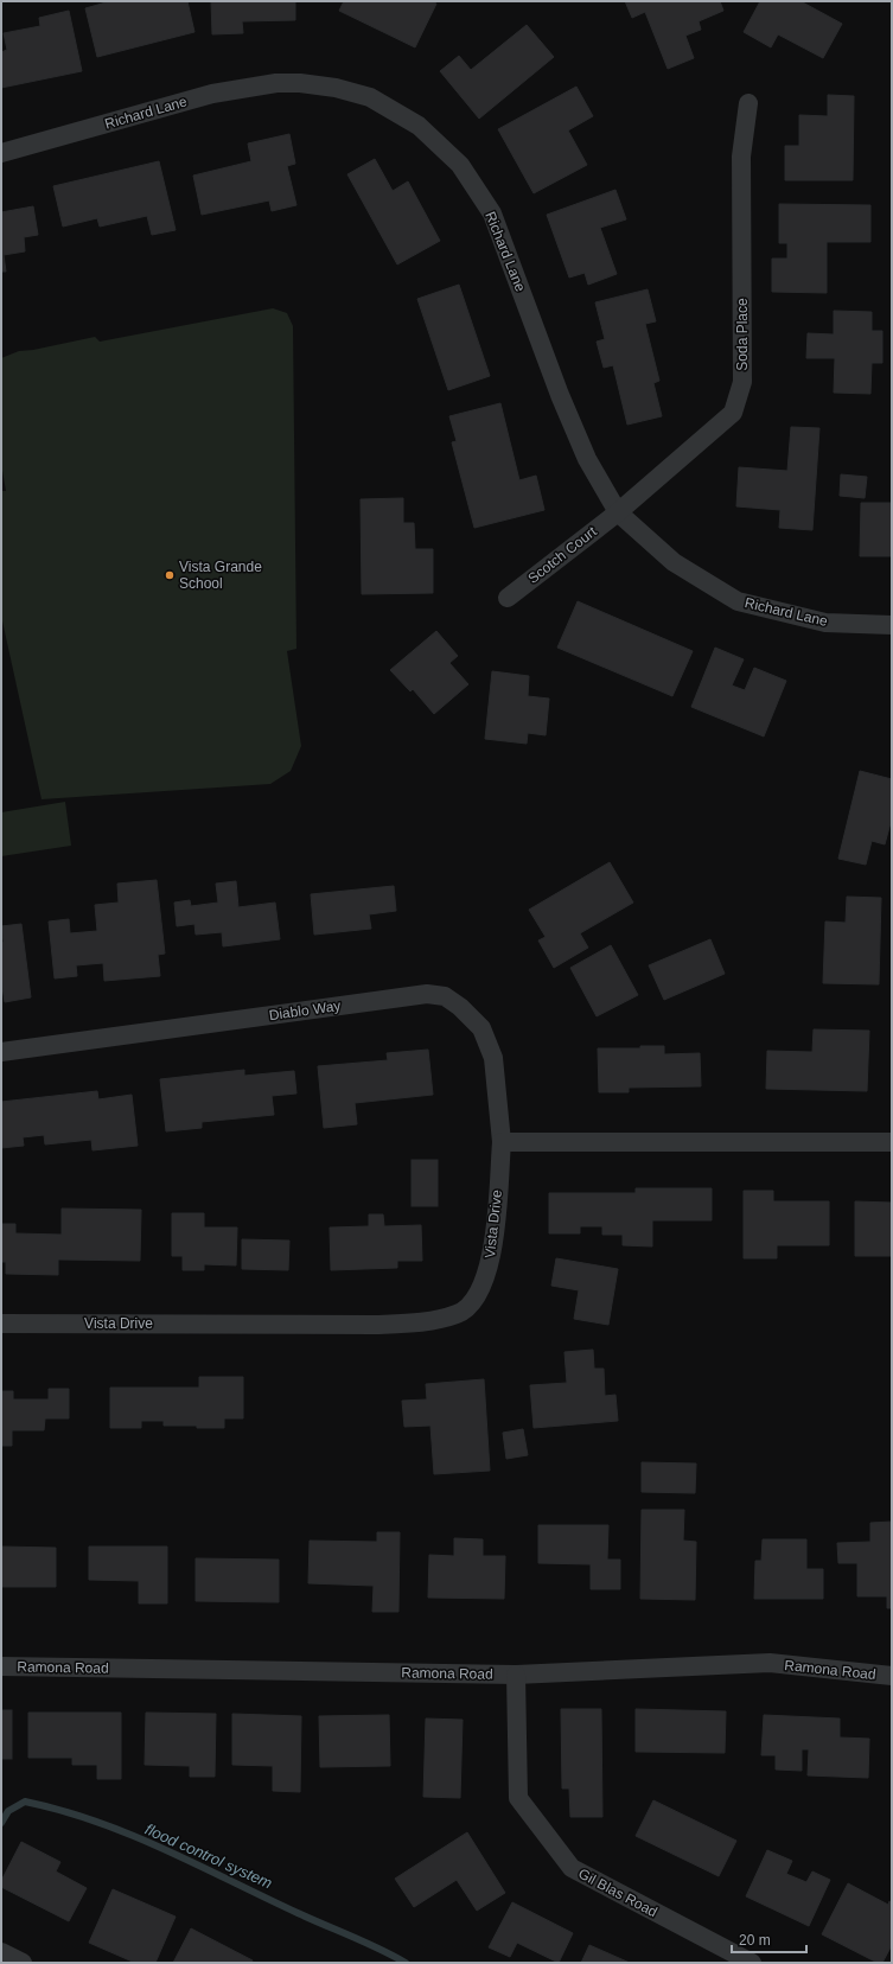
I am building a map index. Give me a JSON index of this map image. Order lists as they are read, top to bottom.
{
  "streets": {
    "street": [
      "Richard Lane",
      "Soda Place",
      "Scotch Court",
      "Diablo Way",
      "Vista Drive",
      "Ramona Road",
      "Gil Blas Road"
    ]
  },
  "crossings": [
    ["Richard Lane", "Soda Place"],
    ["Richard Lane", "Scotch Court"],
    ["Soda Place", "Scotch Court"],
    ["Diablo Way", "Vista Drive"],
    ["Ramona Road", "Gil Blas Road"]
  ],
  "water": ["flood control system"],
  "places": ["Vista Grande School"],
  "scale_bar": "20 m"
}
